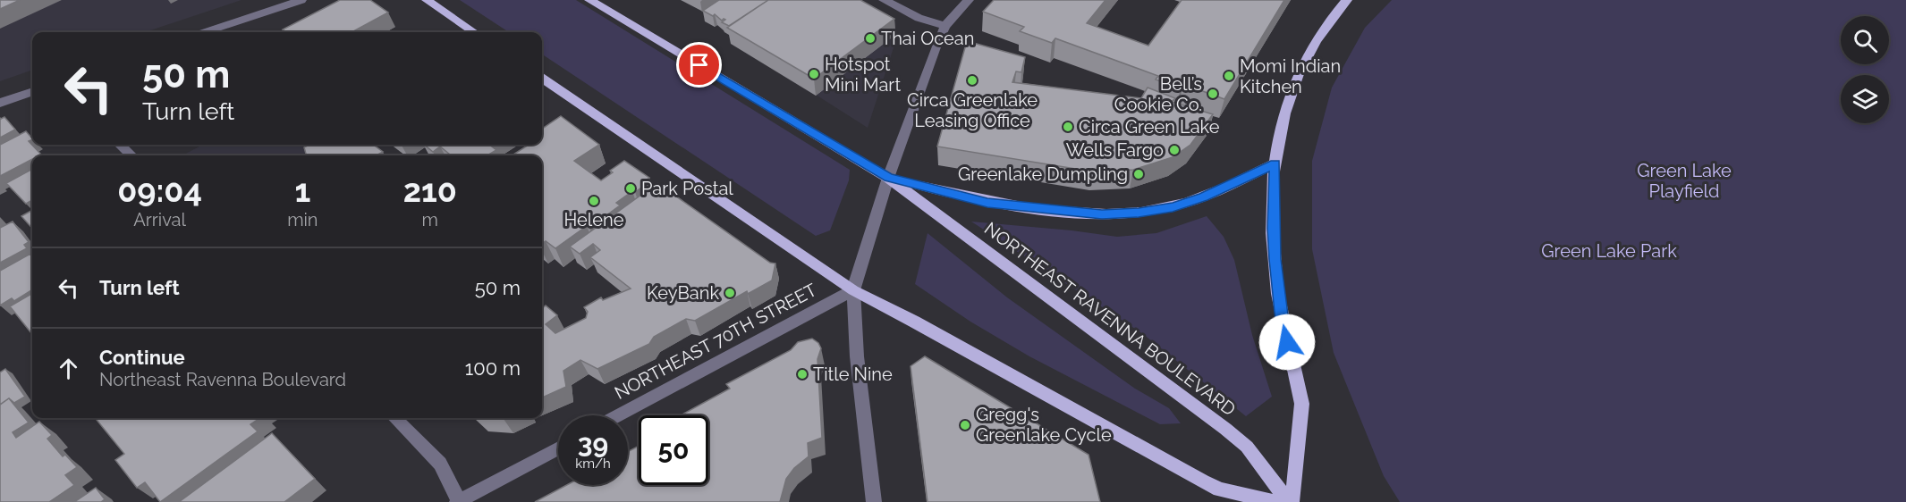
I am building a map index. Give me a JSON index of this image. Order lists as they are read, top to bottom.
{
  "streets": {
    "main road": ["NORTHEAST RAVENNA BOULEVARD"],
    "street": ["NORTHEAST 70TH STREET"]
  },
  "parks": ["Green Lake Playfield", "Green Lake Park"],
  "places": [
    "Thai Ocean",
    "Hotspot Mini Mart",
    "Momi Indian Kitchen",
    "Circa Greenlake Leasing Office",
    "Bell’s Cookie Co.",
    "Circa Green Lake",
    "Wells Fargo",
    "Greenlake Dumpling",
    "Park Postal",
    "Helene",
    "KeyBank",
    "Title Nine",
    "Gregg's Greenlake Cycle"
  ],
  "page": {
    "turn": ["50 m", "Turn left"],
    "eta": [
      "09:04",
      "Arrival",
      "1",
      "min",
      "210",
      "m"
    ],
    "list": [
      {
        "name": "Turn left",
        "value": "50 m"
      },
      {
        "name": "Continue",
        "note": "Northeast Ravenna Boulevard",
        "value": "100 m"
      }
    ],
    "speed": "39 km/h",
    "limit": "50"
  }
}
